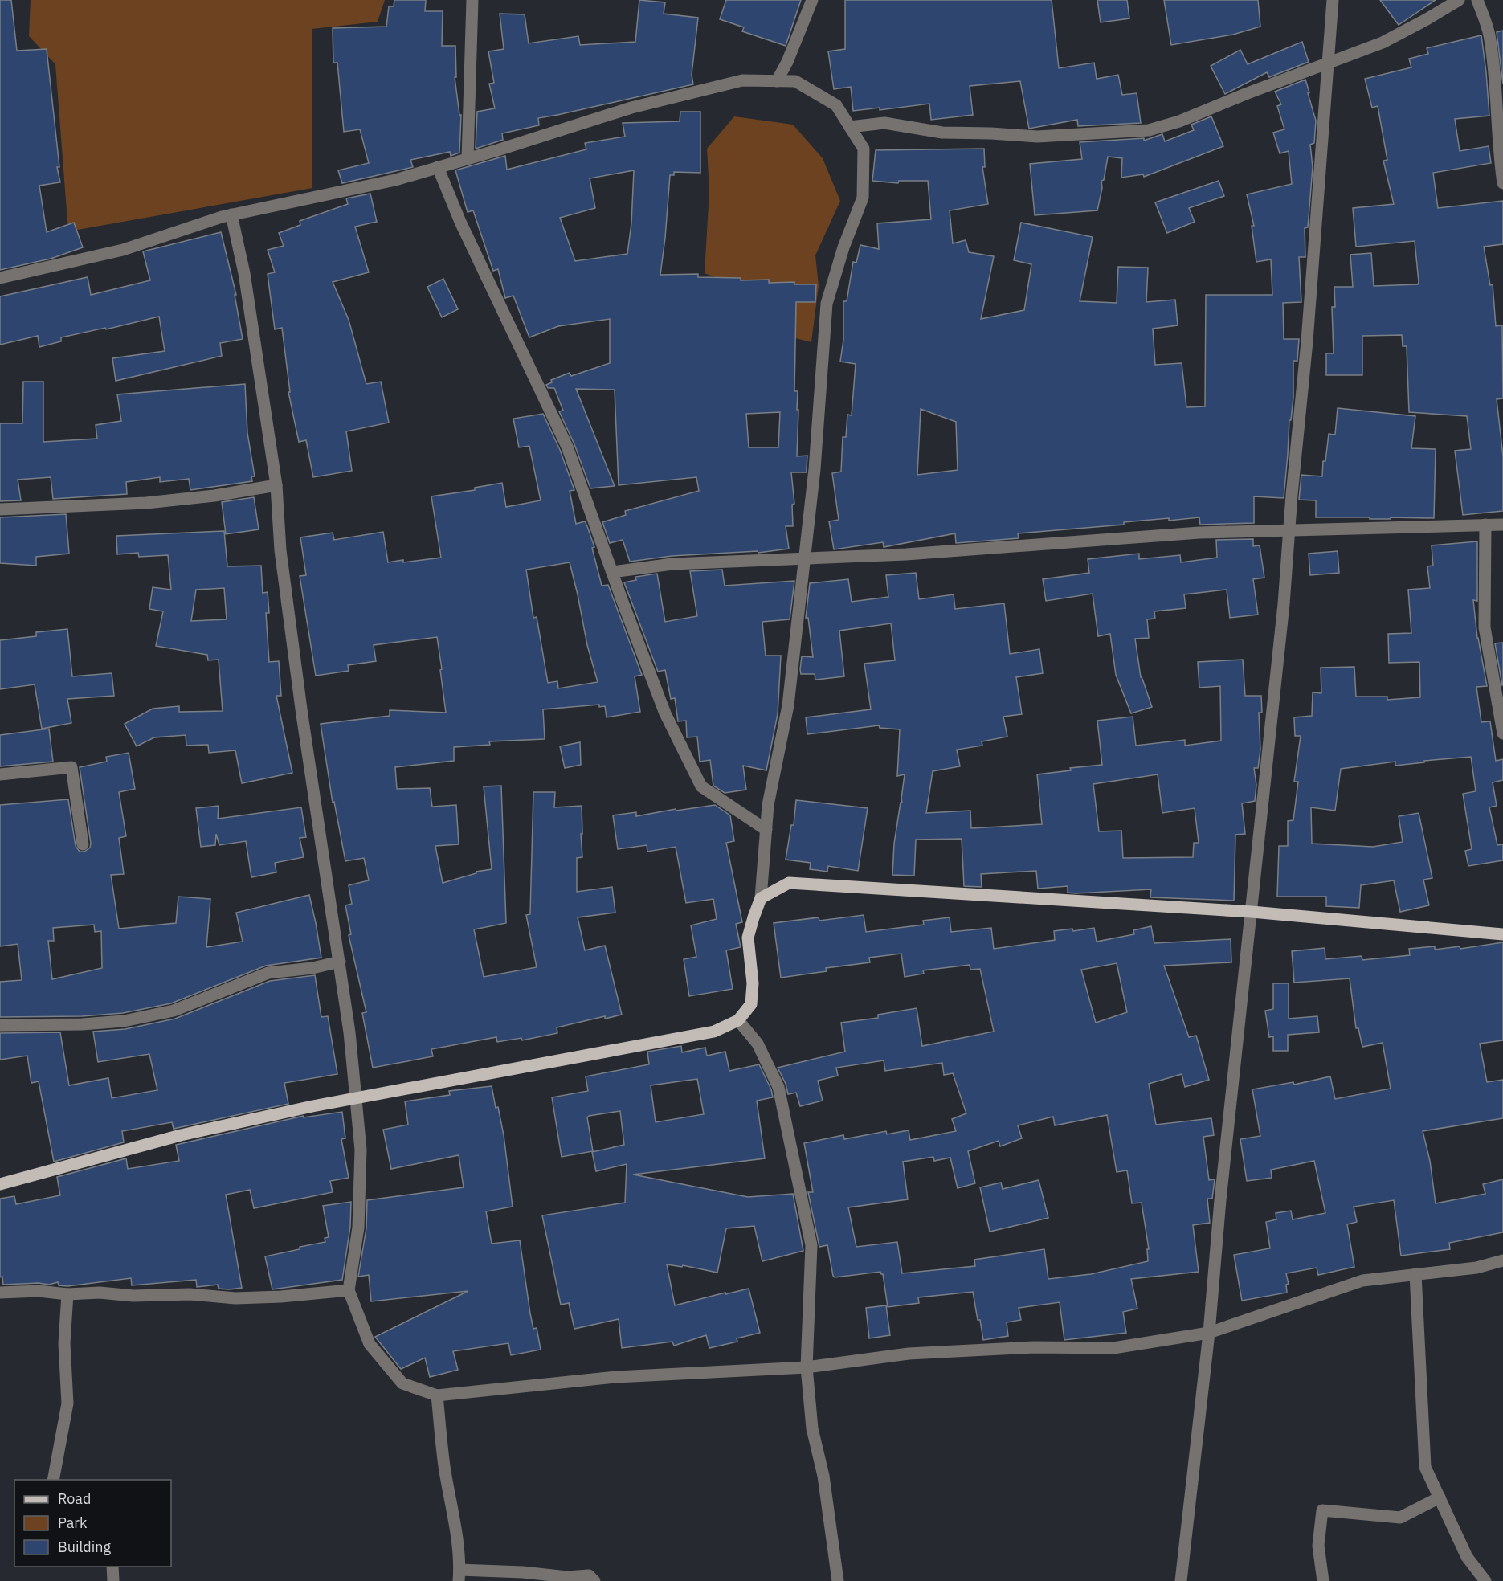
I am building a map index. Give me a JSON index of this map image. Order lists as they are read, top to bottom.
{
  "legend": ["Road", "Park", "Building"]
}
